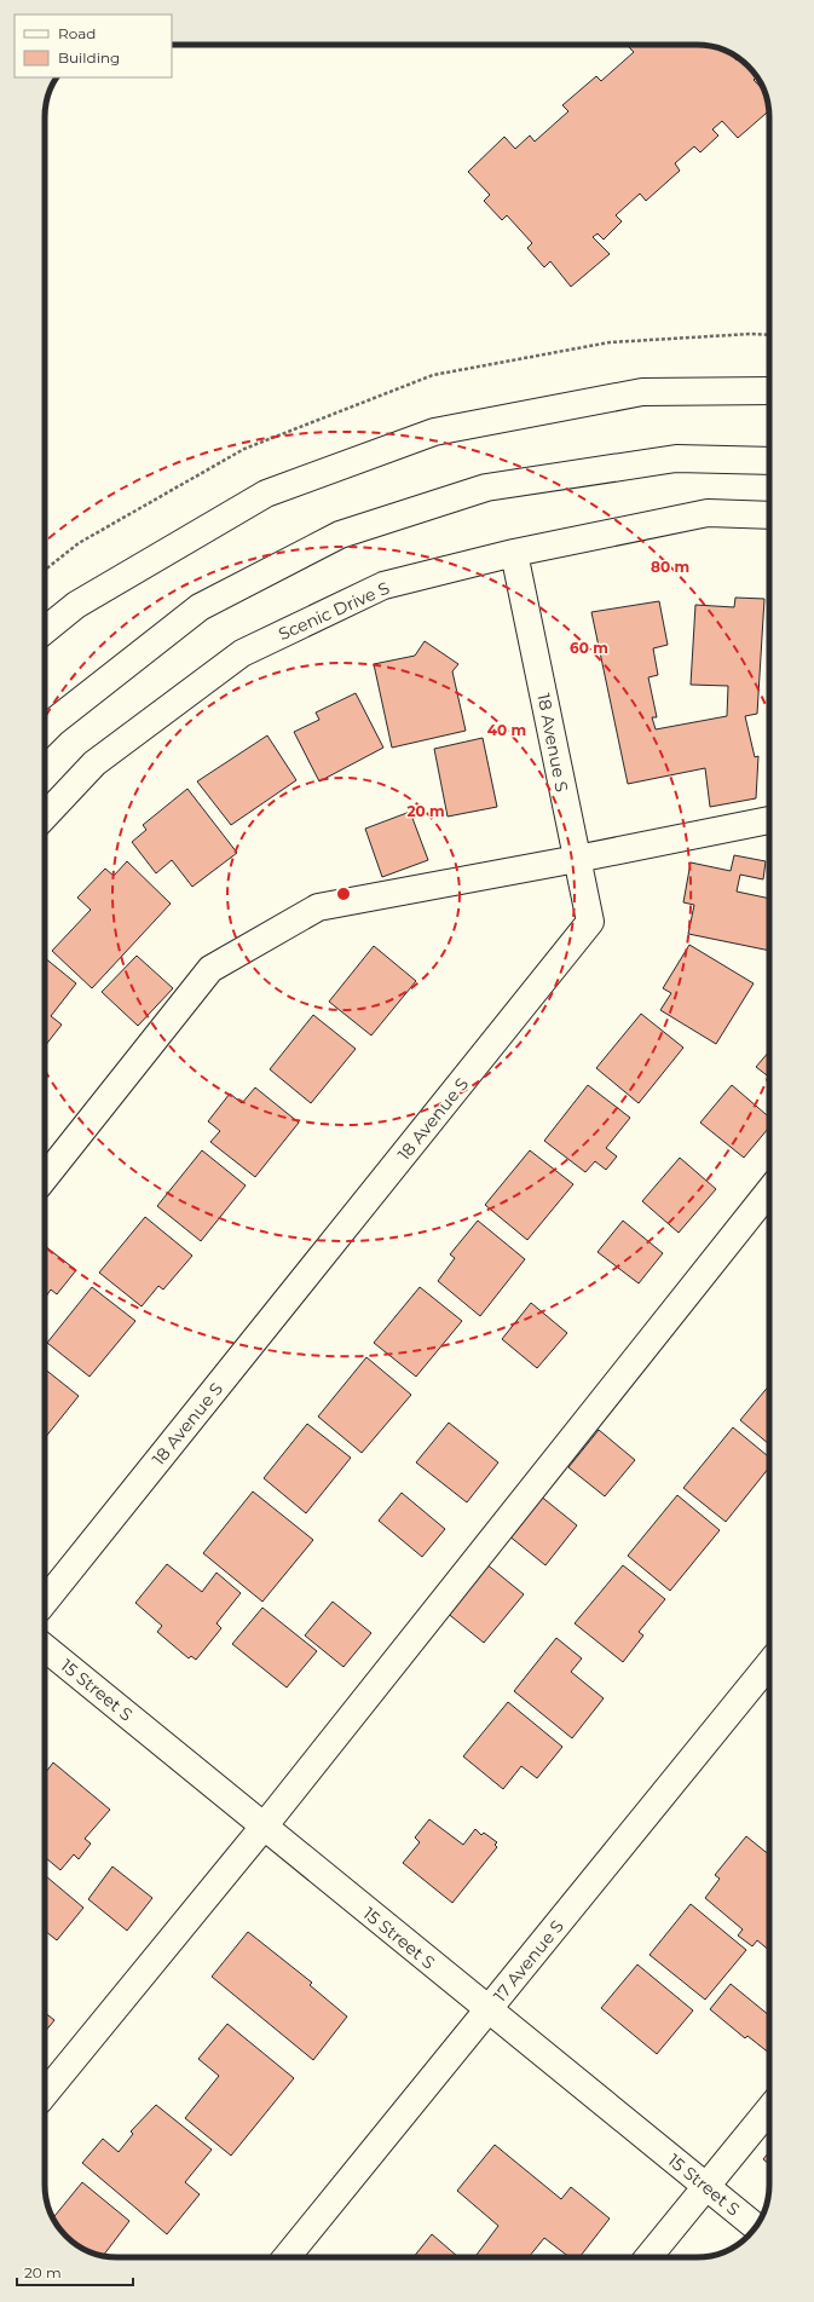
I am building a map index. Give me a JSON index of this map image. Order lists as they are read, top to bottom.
{
  "streets": {
    "street": [
      "Scenic Drive S",
      "18 Avenue S",
      "15 Street S",
      "17 Avenue S"
    ]
  },
  "crossings": [
    ["Scenic Drive S", "18 Avenue S"],
    ["15 Street S", "17 Avenue S"]
  ],
  "legend": ["Road", "Building"],
  "scale_bar": "20 m",
  "rings": [
    "80 m",
    "60 m",
    "40 m",
    "20 m"
  ]
}
